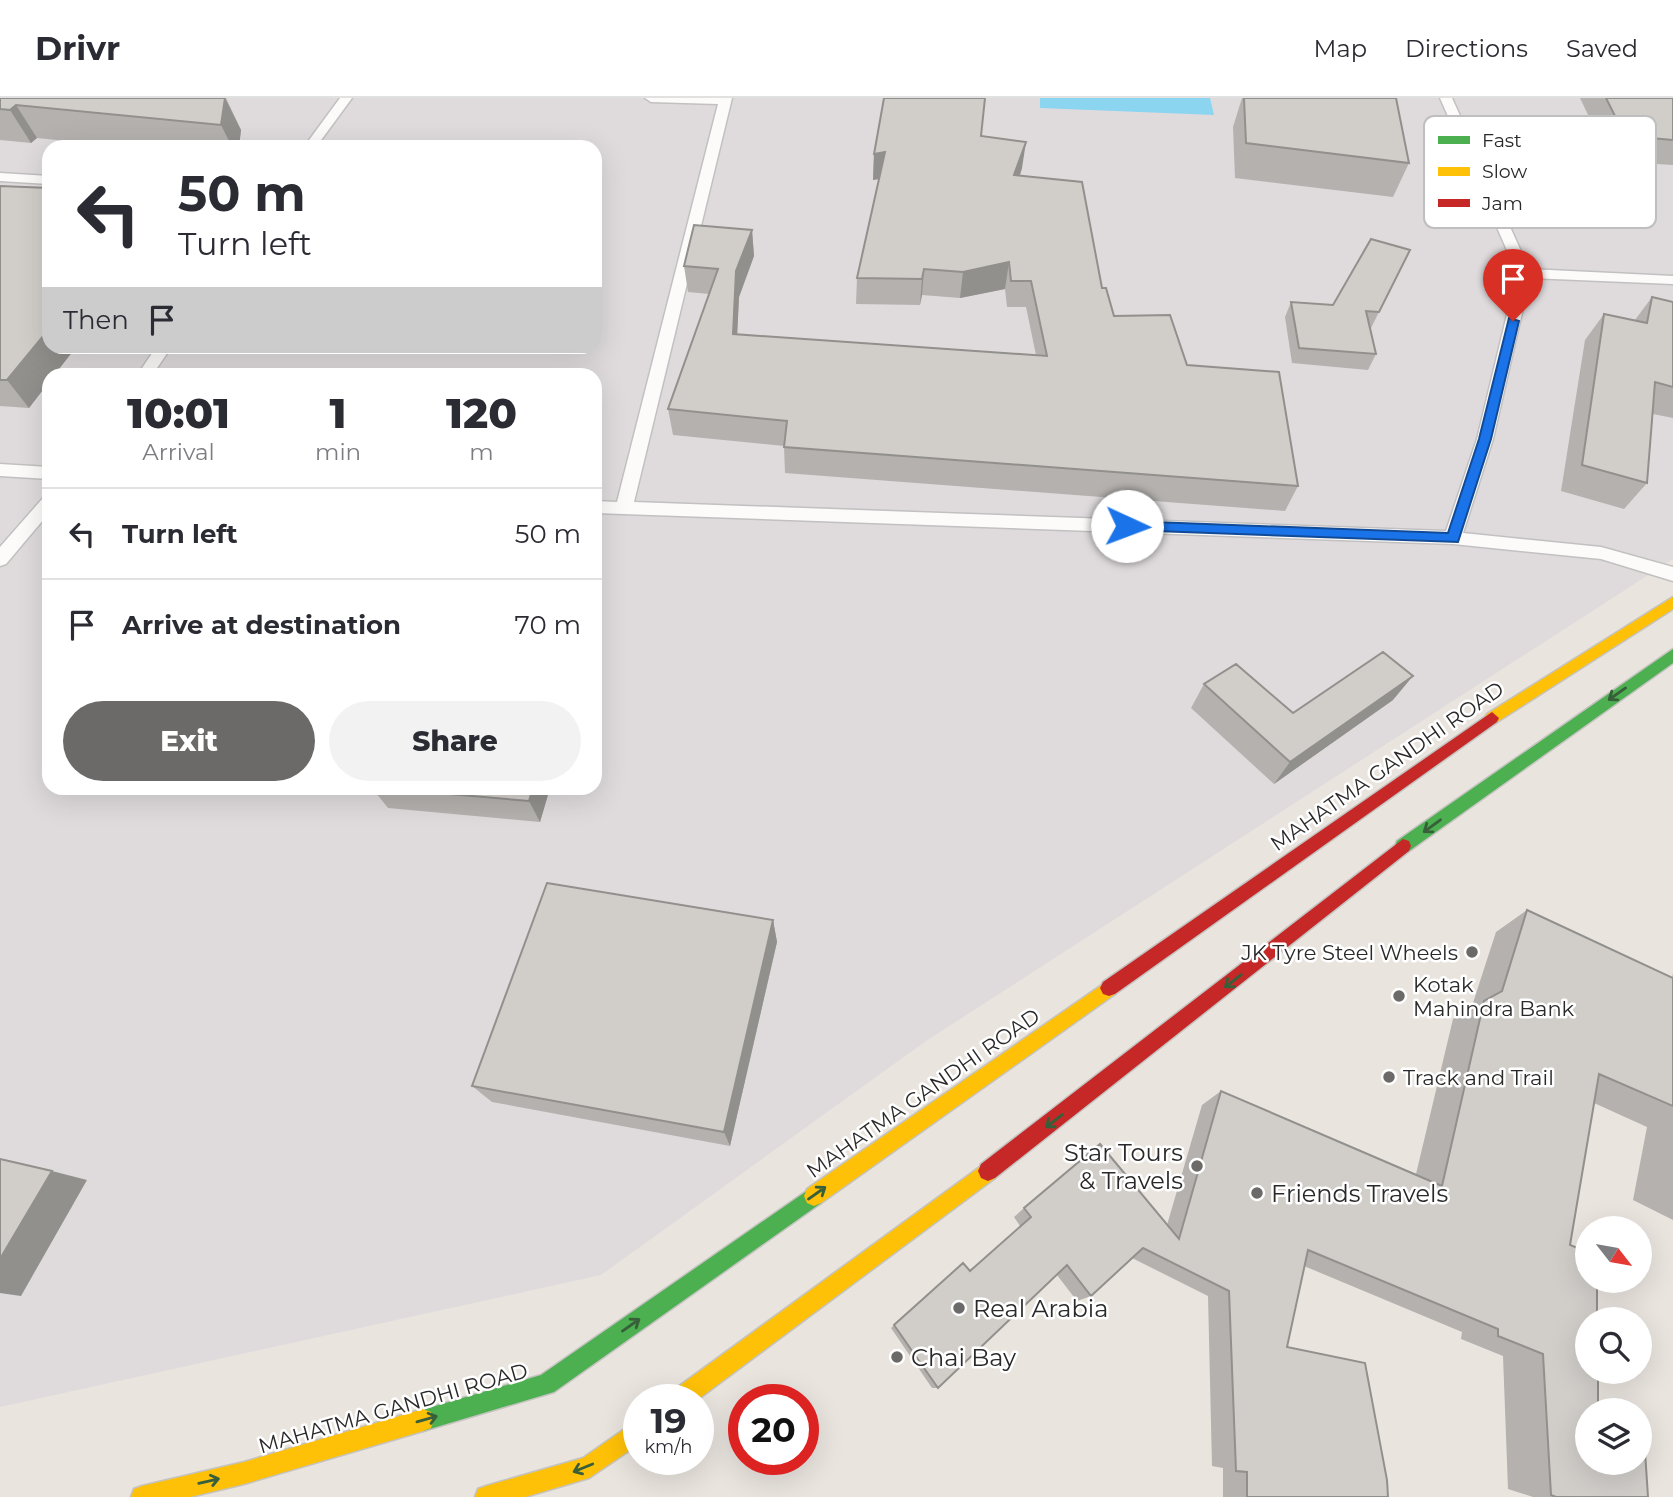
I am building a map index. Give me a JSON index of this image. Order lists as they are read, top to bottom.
{
  "streets": {
    "main road": ["MAHATMA GANDHI ROAD"]
  },
  "places": [
    "JK Tyre Steel Wheels",
    "Kotak Mahindra Bank",
    "Track and Trail",
    "Star Tours & Travels",
    "Friends Travels",
    "Real Arabia",
    "Chai Bay"
  ],
  "legend": ["Fast", "Slow", "Jam"],
  "north": "bottom right",
  "page": {
    "header": "Drivr",
    "nav": ["Map", "Directions", "Saved"],
    "turn": ["50 m", "Turn left"],
    "then": "Then",
    "eta": [
      "10:01",
      "Arrival",
      "1",
      "min",
      "120",
      "m"
    ],
    "list": [
      {
        "name": "Turn left",
        "value": "50 m"
      },
      {
        "name": "Arrive at destination",
        "value": "70 m"
      }
    ],
    "buttons": ["Exit", "Share"],
    "speed": "19 km/h",
    "limit": "20"
  }
}
